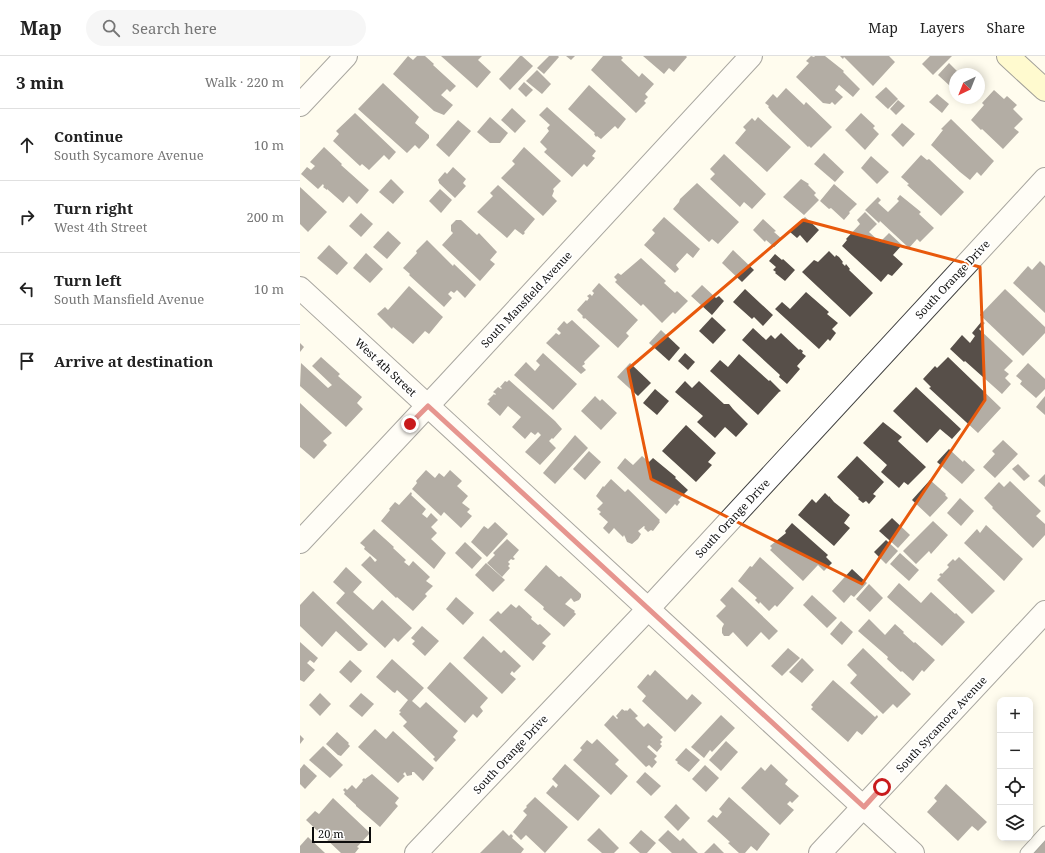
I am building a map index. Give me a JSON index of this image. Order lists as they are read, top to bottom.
{
  "streets": {
    "street": [
      "South Orange Drive",
      "South Mansfield Avenue",
      "West 4th Street",
      "South Sycamore Avenue"
    ]
  },
  "crossings": [
    ["South Orange Drive", "West 4th Street"],
    ["South Mansfield Avenue", "West 4th Street"],
    ["West 4th Street", "South Sycamore Avenue"]
  ],
  "scale_bar": "20 m",
  "north": "bottom left",
  "page": {
    "header": "Map",
    "search": "Search here",
    "nav": ["Map", "Layers", "Share"],
    "heading": ["3 min", "Walk · 220 m"],
    "list": [
      ["Continue", "South Sycamore Avenue", "10 m"],
      ["Turn right", "West 4th Street", "200 m"],
      ["Turn left", "South Mansfield Avenue", "10 m"],
      "Arrive at destination"
    ],
    "map_buttons": ["+", "−"],
    "scale": "20 m"
  }
}
